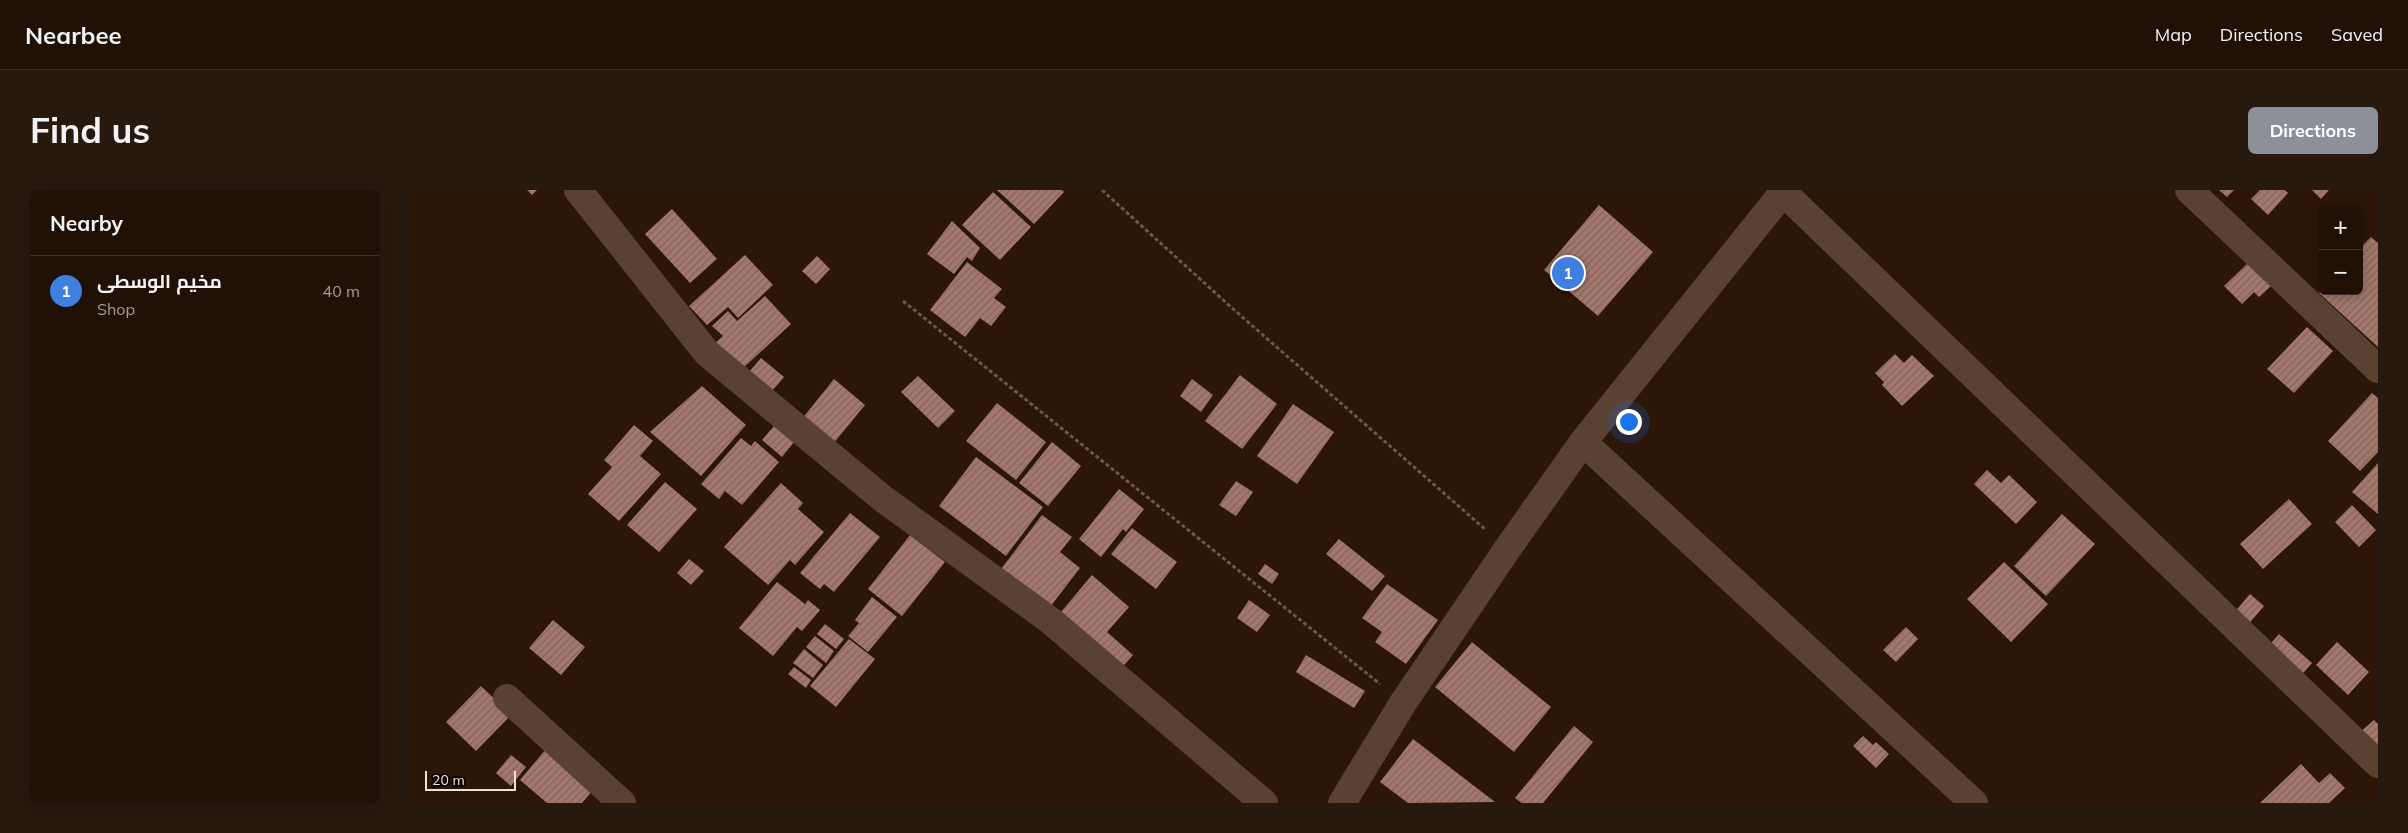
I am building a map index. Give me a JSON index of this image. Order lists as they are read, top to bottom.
{
  "scale_bar": "20 m",
  "page": {
    "header": "Nearbee",
    "nav": ["Map", "Directions", "Saved"],
    "buttons": "Directions",
    "title": "Find us",
    "heading": "Nearby",
    "map_buttons": ["+", "−"],
    "list": [
      {
        "mark": "1",
        "name": "مخيم الوسطى",
        "note": "Shop",
        "value": "40 m"
      }
    ],
    "pins": "1",
    "scale": "20 m"
  }
}
